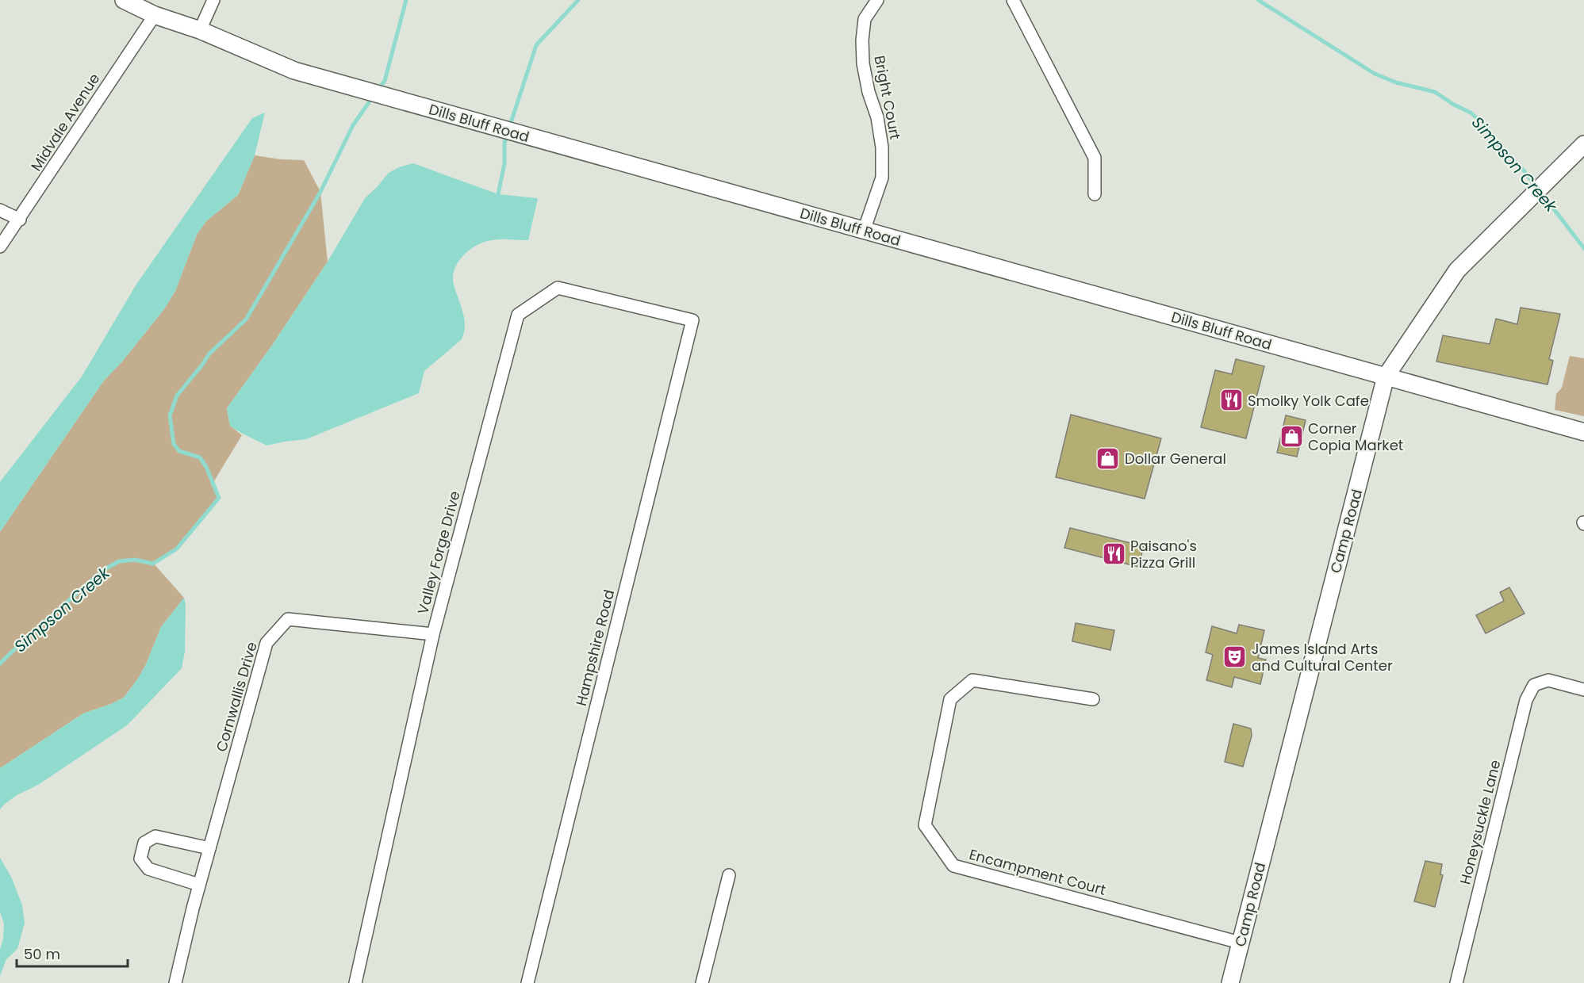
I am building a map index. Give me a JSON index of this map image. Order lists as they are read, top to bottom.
{
  "streets": {
    "street": [
      "Bright Court",
      "Midvale Avenue",
      "Dills Bluff Road",
      "Camp Road",
      "Valley Forge Drive",
      "Hampshire Road",
      "Cornwallis Drive",
      "Honeysuckle Lane",
      "Encampment Court"
    ]
  },
  "crossings": [
    ["Bright Court", "Dills Bluff Road"],
    ["Midvale Avenue", "Dills Bluff Road"],
    ["Dills Bluff Road", "Camp Road"],
    ["Camp Road", "Encampment Court"],
    ["Valley Forge Drive", "Hampshire Road"],
    ["Valley Forge Drive", "Cornwallis Drive"]
  ],
  "water": ["Simpson Creek"],
  "places": {
    "restaurant": ["Smolky Yolk Cafe", "Paisano's Pizza Grill"],
    "shop": ["Corner Copia Market", "Dollar General"],
    "theatre": ["James Island Arts and Cultural Center"]
  },
  "scale_bar": "50 m"
}
